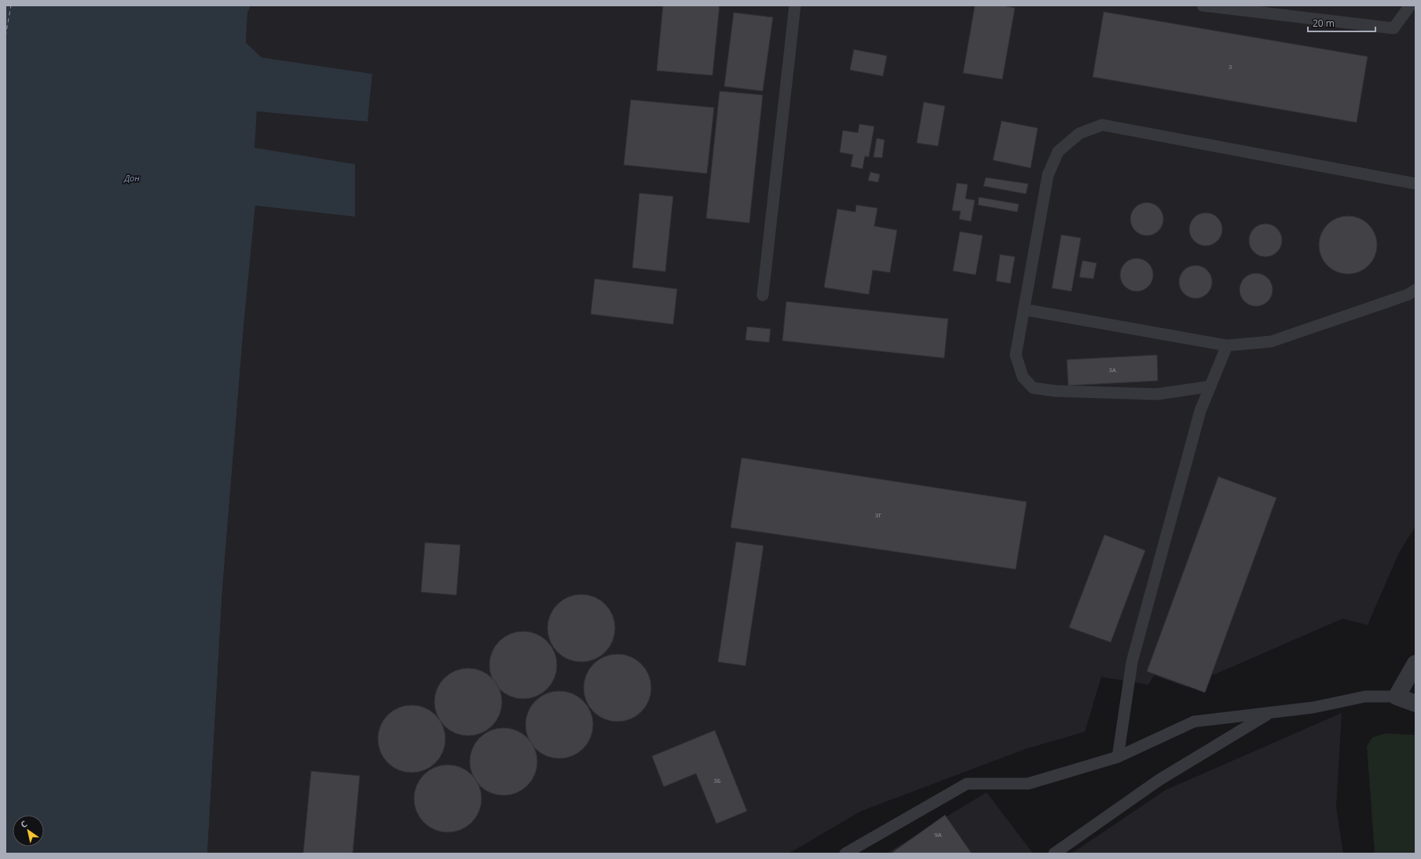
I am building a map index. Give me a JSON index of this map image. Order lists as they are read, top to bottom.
{
  "water": ["Дон"],
  "house_numbers": [
    "3",
    "3А",
    "3Г",
    "3Б",
    "9А"
  ],
  "scale_bar": "20 m",
  "north": "top left"
}
